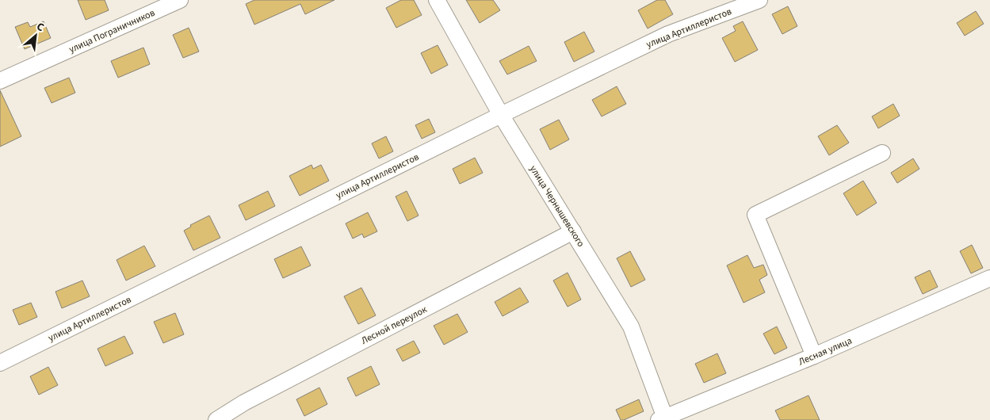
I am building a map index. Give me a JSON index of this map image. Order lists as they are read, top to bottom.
{
  "streets": {
    "street": [
      "улица Артиллеристов",
      "улица Пограничников",
      "улица Чернышевского",
      "Лесной переулок",
      "Лесная улица"
    ]
  },
  "crossings": [
    ["улица Артиллеристов", "улица Чернышевского"],
    ["улица Чернышевского", "Лесной переулок"],
    ["улица Чернышевского", "Лесная улица"]
  ],
  "north": "top right"
}
